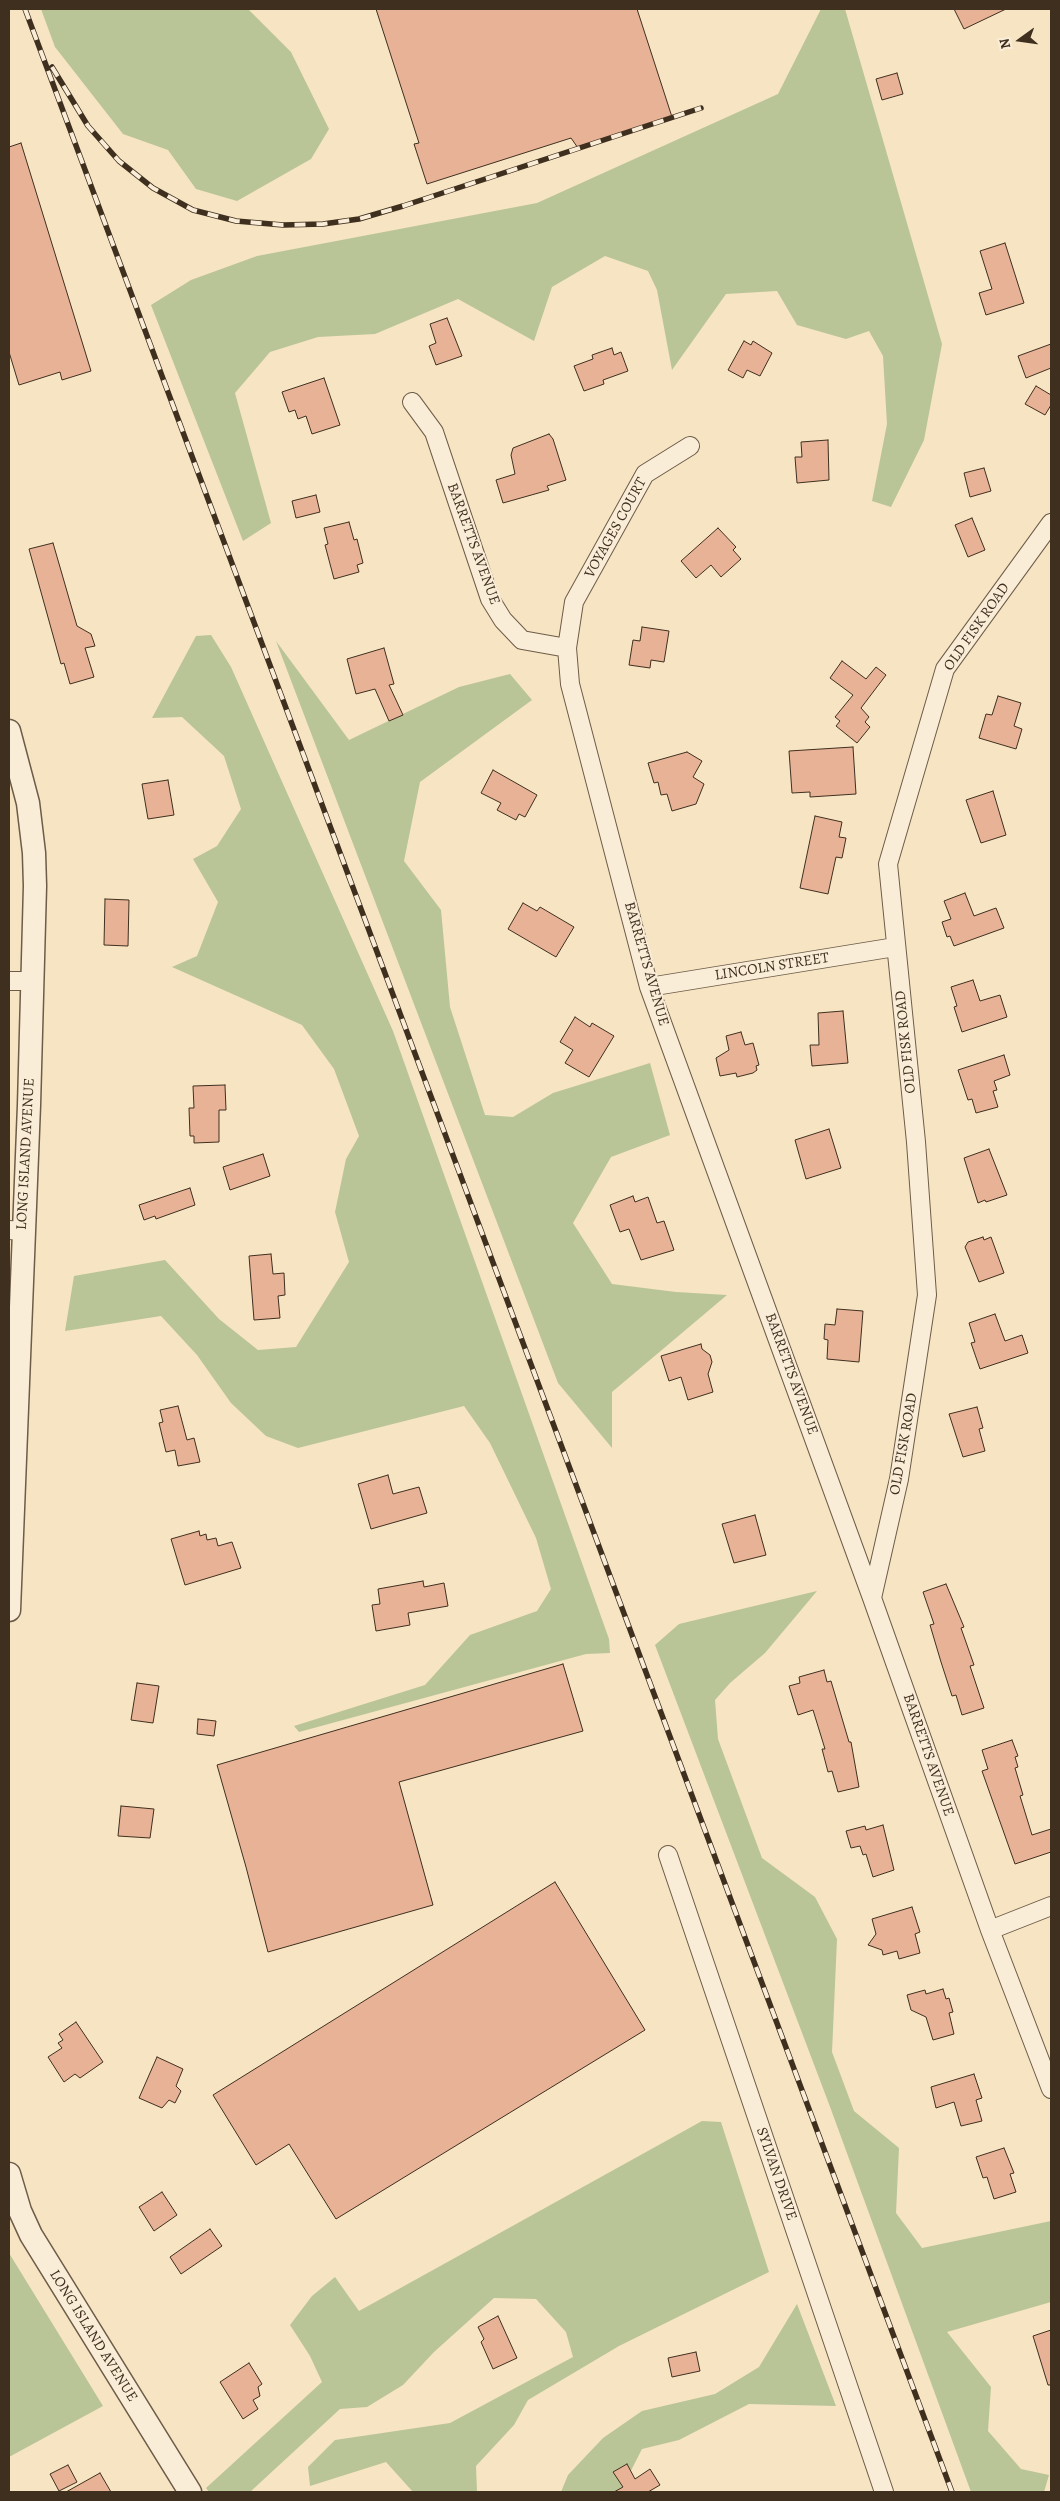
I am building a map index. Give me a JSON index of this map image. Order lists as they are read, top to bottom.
{
  "streets": {
    "street": [
      "VOYAGES COURT",
      "BARRETTS AVENUE",
      "OLD FISK ROAD",
      "LINCOLN STREET",
      "LONG ISLAND AVENUE",
      "SYLVAN DRIVE"
    ]
  },
  "crossings": [
    ["VOYAGES COURT", "BARRETTS AVENUE"],
    ["BARRETTS AVENUE", "OLD FISK ROAD"],
    ["BARRETTS AVENUE", "LINCOLN STREET"],
    ["OLD FISK ROAD", "LINCOLN STREET"]
  ],
  "north": "left"
}
